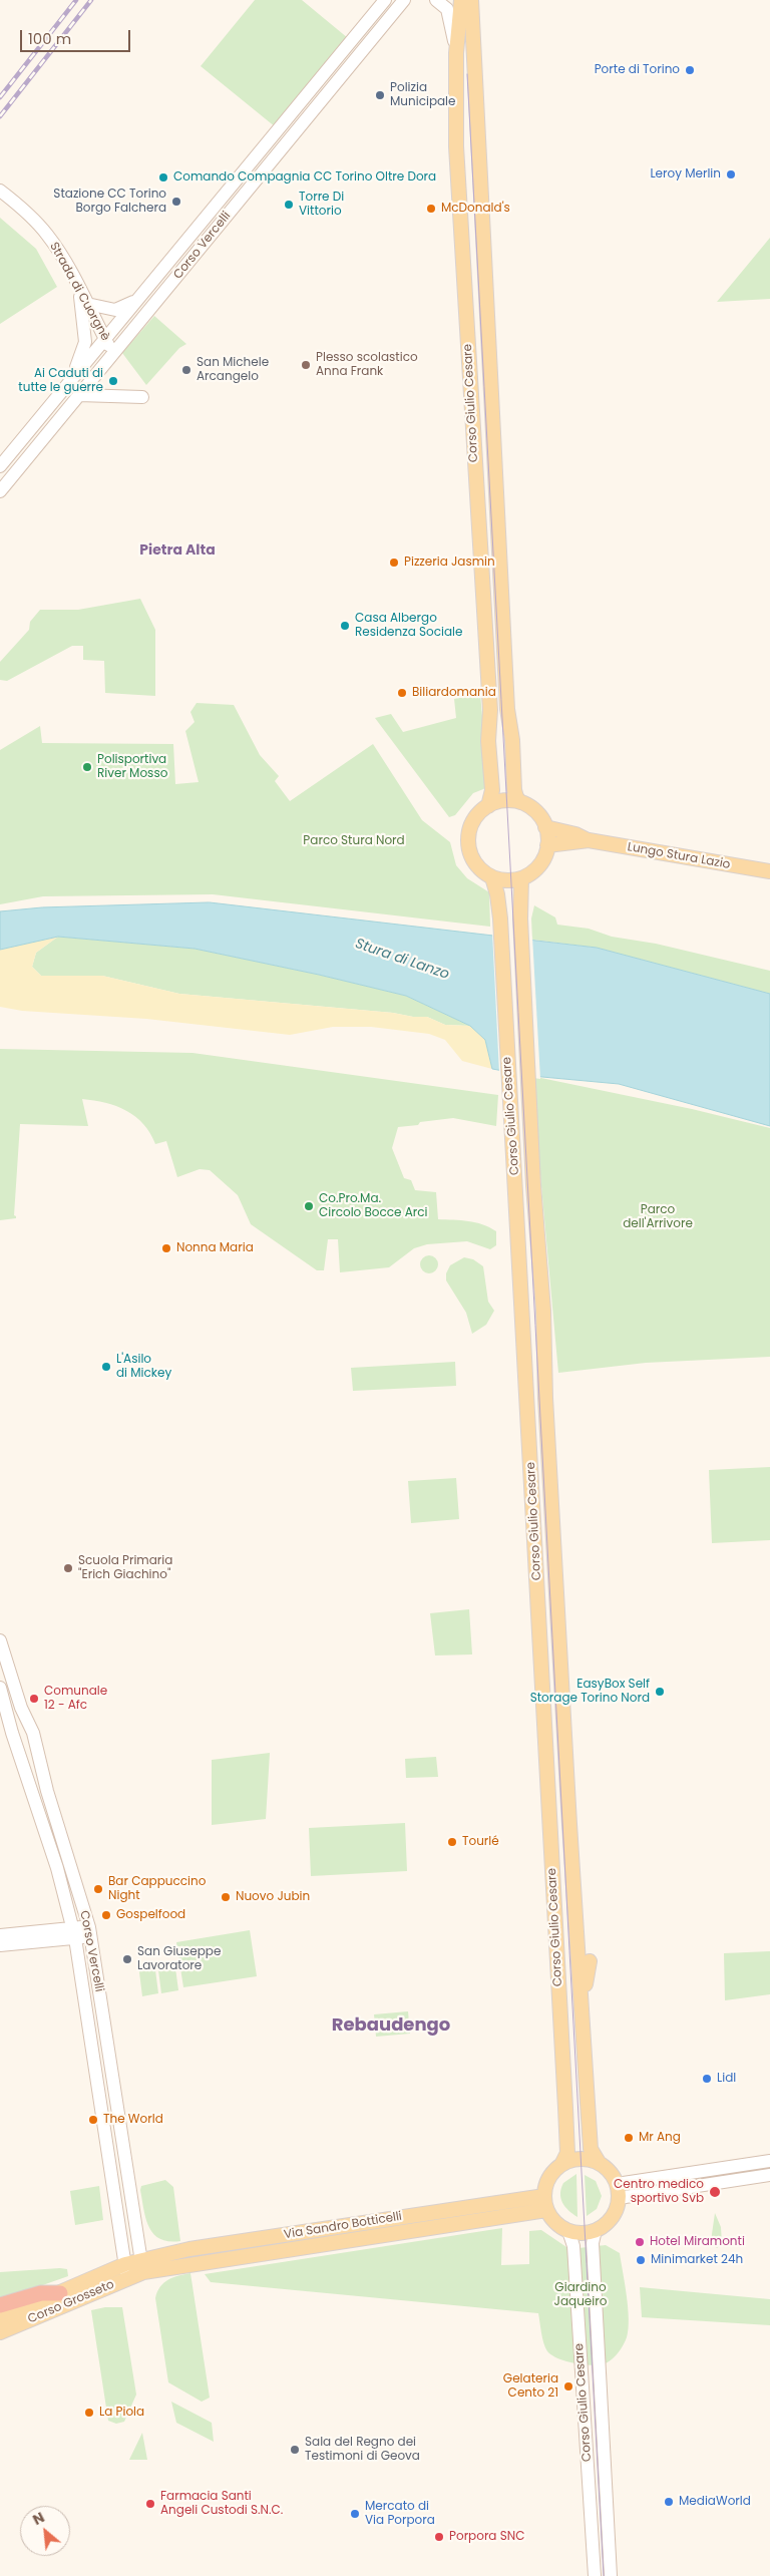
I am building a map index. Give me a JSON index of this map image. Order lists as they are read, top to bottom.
{
  "streets": {
    "main road": [
      "Corso Vercelli",
      "Strada di Cuorgnè",
      "Corso Giulio Cesare",
      "Lungo Stura Lazio",
      "Via Sandro Botticelli",
      "Corso Grosseto"
    ]
  },
  "crossings": [
    ["Corso Vercelli", "Strada di Cuorgnè"],
    ["Corso Vercelli", "Via Sandro Botticelli"],
    ["Corso Vercelli", "Corso Grosseto"],
    ["Corso Giulio Cesare", "Lungo Stura Lazio"],
    ["Corso Giulio Cesare", "Via Sandro Botticelli"],
    ["Via Sandro Botticelli", "Corso Grosseto"]
  ],
  "districts": ["Pietra Alta", "Rebaudengo"],
  "water": ["Stura di Lanzo"],
  "parks": ["Parco Stura Nord", "Parco dell'Arrivore", "Giardino Jaqueiro"],
  "places": [
    "Porte di Torino",
    "Polizia Municipale",
    "Leroy Merlin",
    "Comando Compagnia CC Torino Oltre Dora",
    "Stazione CC Torino Borgo Falchera",
    "Torre Di Vittorio",
    "McDonald's",
    "Plesso scolastico Anna Frank",
    "San Michele Arcangelo",
    "Ai Caduti di tutte le guerre",
    "Pizzeria Jasmin",
    "Casa Albergo Residenza Sociale",
    "Biliardomania",
    "Polisportiva River Mosso",
    "Co.Pro.Ma. Circolo Bocce Arci",
    "Nonna Maria",
    "L'Asilo di Mickey",
    "Scuola Primaria \"Erich Giachino\"",
    "EasyBox Self Storage Torino Nord",
    "Comunale 12 - Afc",
    "Tourlé",
    "Bar Cappuccino Night",
    "Nuovo Jubin",
    "Gospelfood",
    "San Giuseppe Lavoratore",
    "Lidl",
    "The World",
    "Mr Ang",
    "Centro medico sportivo Svb",
    "Hotel Miramonti",
    "Minimarket 24h",
    "Gelateria Cento 21",
    "La Piola",
    "Sala del Regno dei Testimoni di Geova",
    "MediaWorld",
    "Farmacia Santi Angeli Custodi S.N.C.",
    "Mercato di Via Porpora",
    "Porpora SNC"
  ],
  "scale_bar": "100 m",
  "north": "top left"
}
